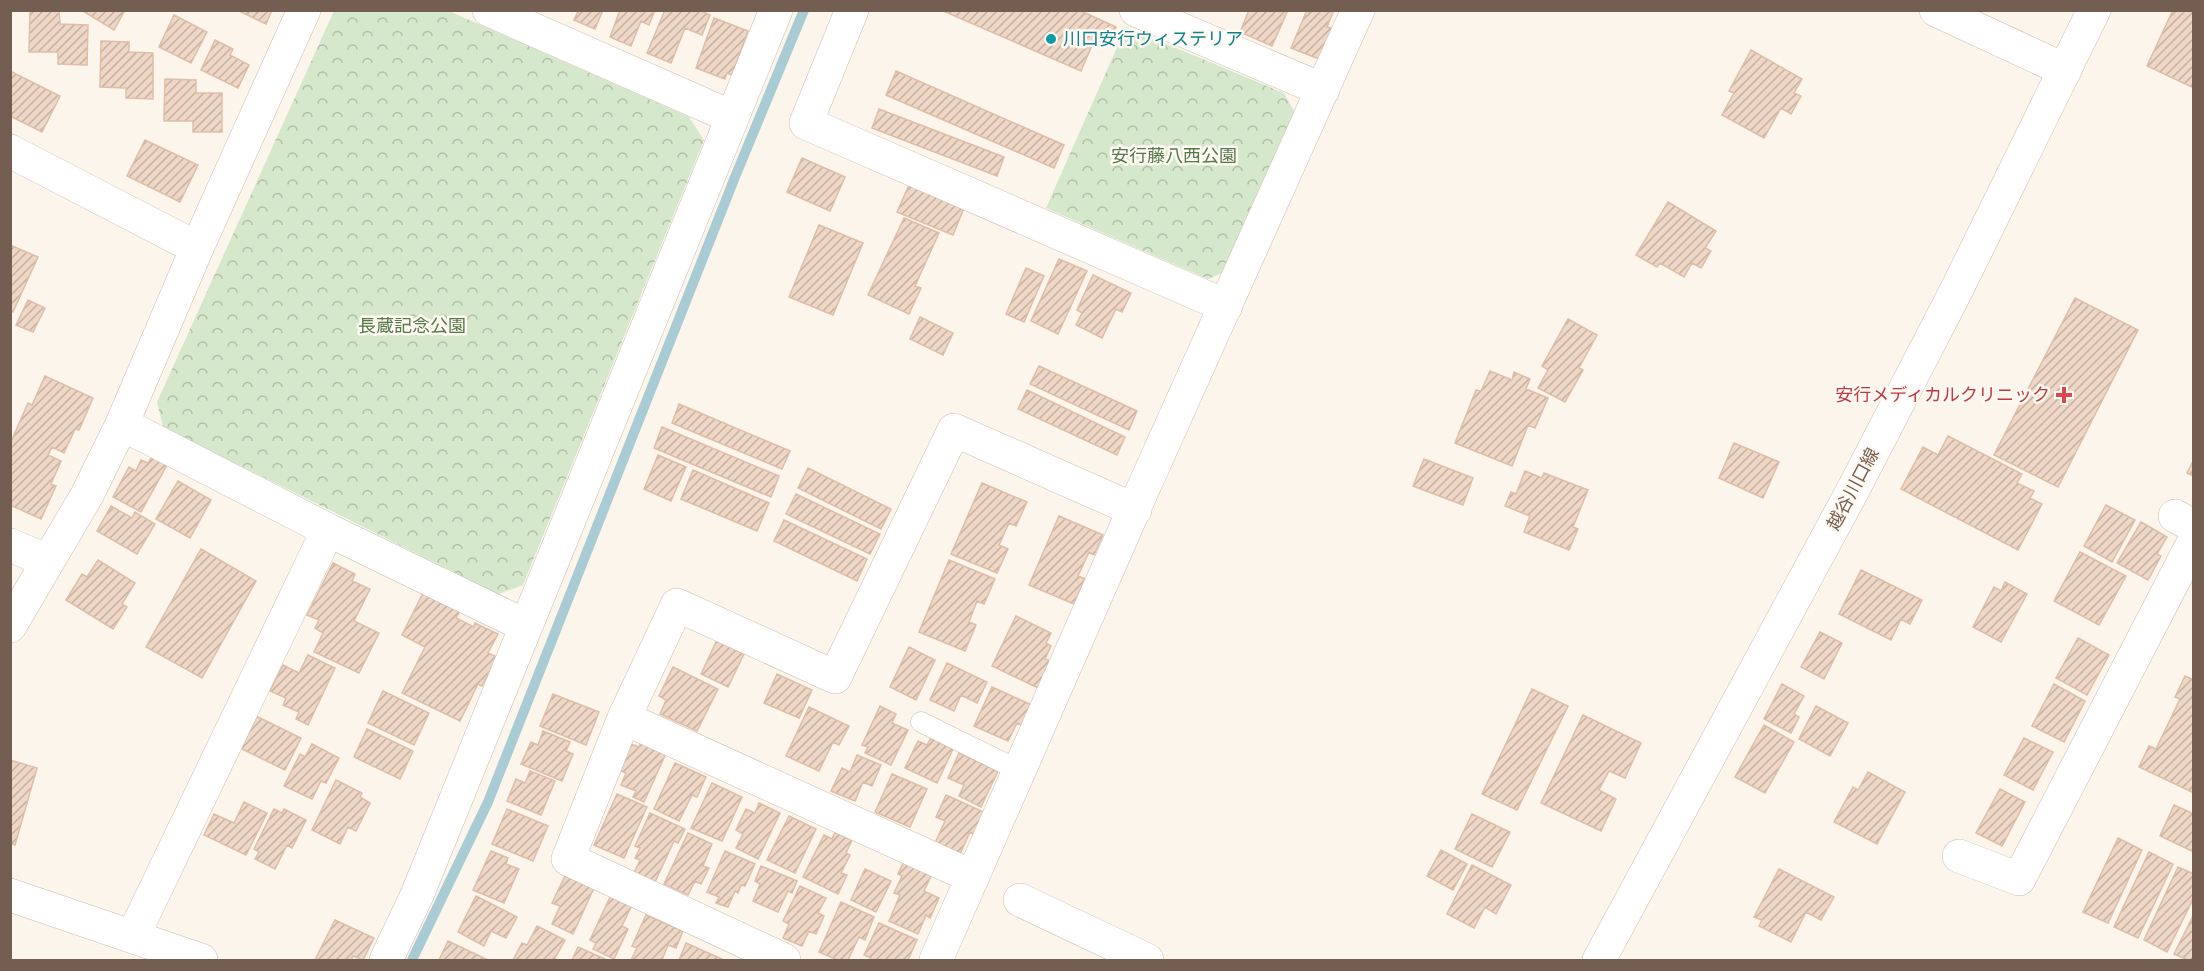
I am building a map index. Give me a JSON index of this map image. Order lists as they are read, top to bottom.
{
  "streets": {
    "street": ["越谷川口線"]
  },
  "parks": ["安行藤八西公園", "長蔵記念公園"],
  "places": {
    "other": ["川口安行ウィステリア"],
    "health": ["安行メディカルクリニック"]
  }
}
